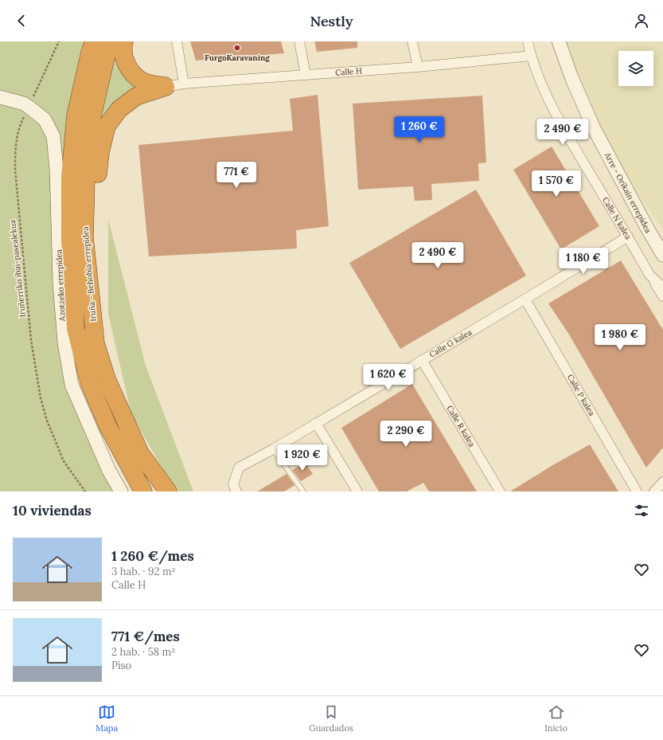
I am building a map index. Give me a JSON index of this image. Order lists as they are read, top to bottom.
{
  "streets": {
    "highway": ["Iruña - Behobia errepidea"],
    "street": [
      "Calle H",
      "Arre - Orikain errepidea",
      "Calle N kalea",
      "Azotzeko errepidea",
      "Calle G kalea",
      "Calle P kalea",
      "Calle R kalea"
    ],
    "path": ["Iruñerriko ibai-pasealekua"]
  },
  "crossings": [
    ["Calle H", "Calle N kalea"],
    ["Calle N kalea", "Calle G kalea"],
    ["Iruñerriko ibai-pasealekua", "Azotzeko errepidea"],
    ["Calle G kalea", "Calle P kalea"],
    ["Calle G kalea", "Calle R kalea"]
  ],
  "places": ["FurgoKaravaning"],
  "page": {
    "header": "Nestly",
    "price": [
      "1 260 €",
      "2 490 €",
      "771 €",
      "1 570 €",
      "2 490 €",
      "1 180 €",
      "1 980 €",
      "1 620 €",
      "2 290 €",
      "1 920 €"
    ],
    "heading": "10 viviendas",
    "list": [
      {
        "name": "1 260 €/mes",
        "note": "3 hab. · 92 m² · Calle H"
      },
      {
        "name": "771 €/mes",
        "note": "2 hab. · 58 m² · Piso"
      }
    ],
    "tabs": ["Mapa", "Guardados", "Inicio"]
  }
}
